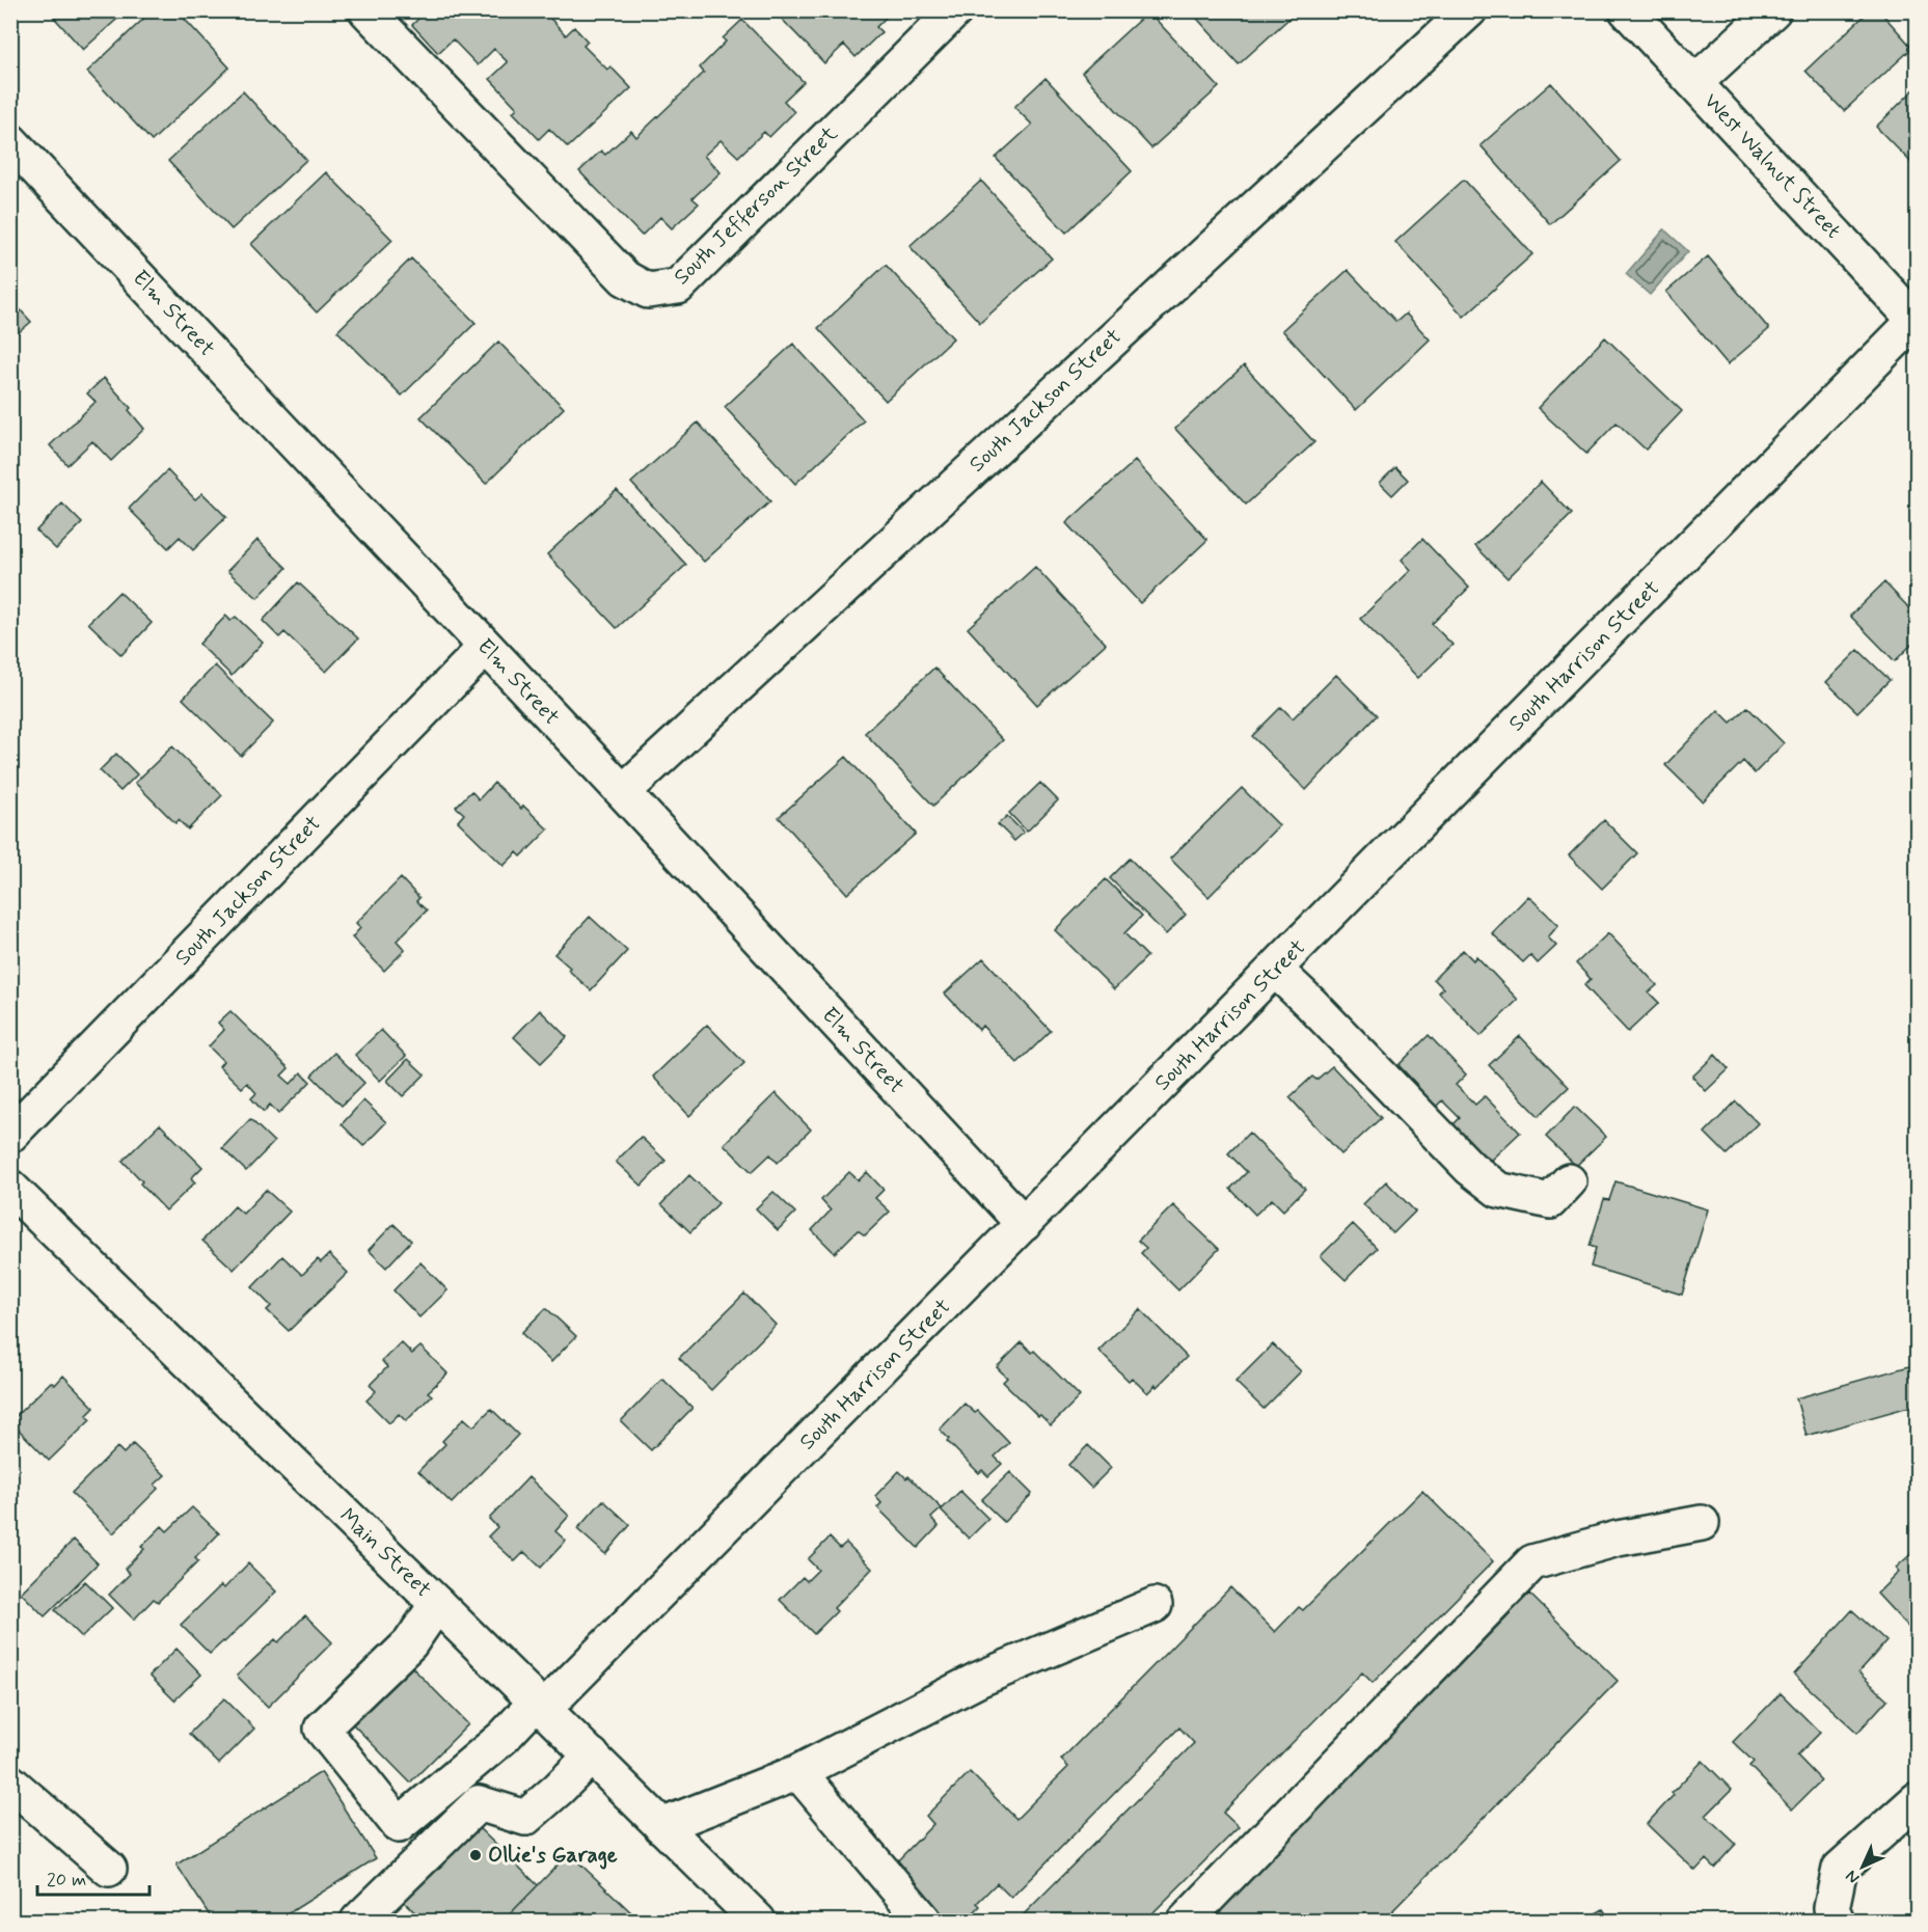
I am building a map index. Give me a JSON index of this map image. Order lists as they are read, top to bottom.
{
  "streets": {
    "street": [
      "West Walnut Street",
      "South Jefferson Street",
      "Elm Street",
      "South Jackson Street",
      "South Harrison Street",
      "Main Street"
    ]
  },
  "crossings": [
    ["West Walnut Street", "South Harrison Street"],
    ["Elm Street", "South Jackson Street"],
    ["Elm Street", "South Harrison Street"],
    ["South Harrison Street", "Main Street"]
  ],
  "places": ["Ollie's Garage"],
  "scale_bar": "20 m",
  "north": "bottom left"
}
